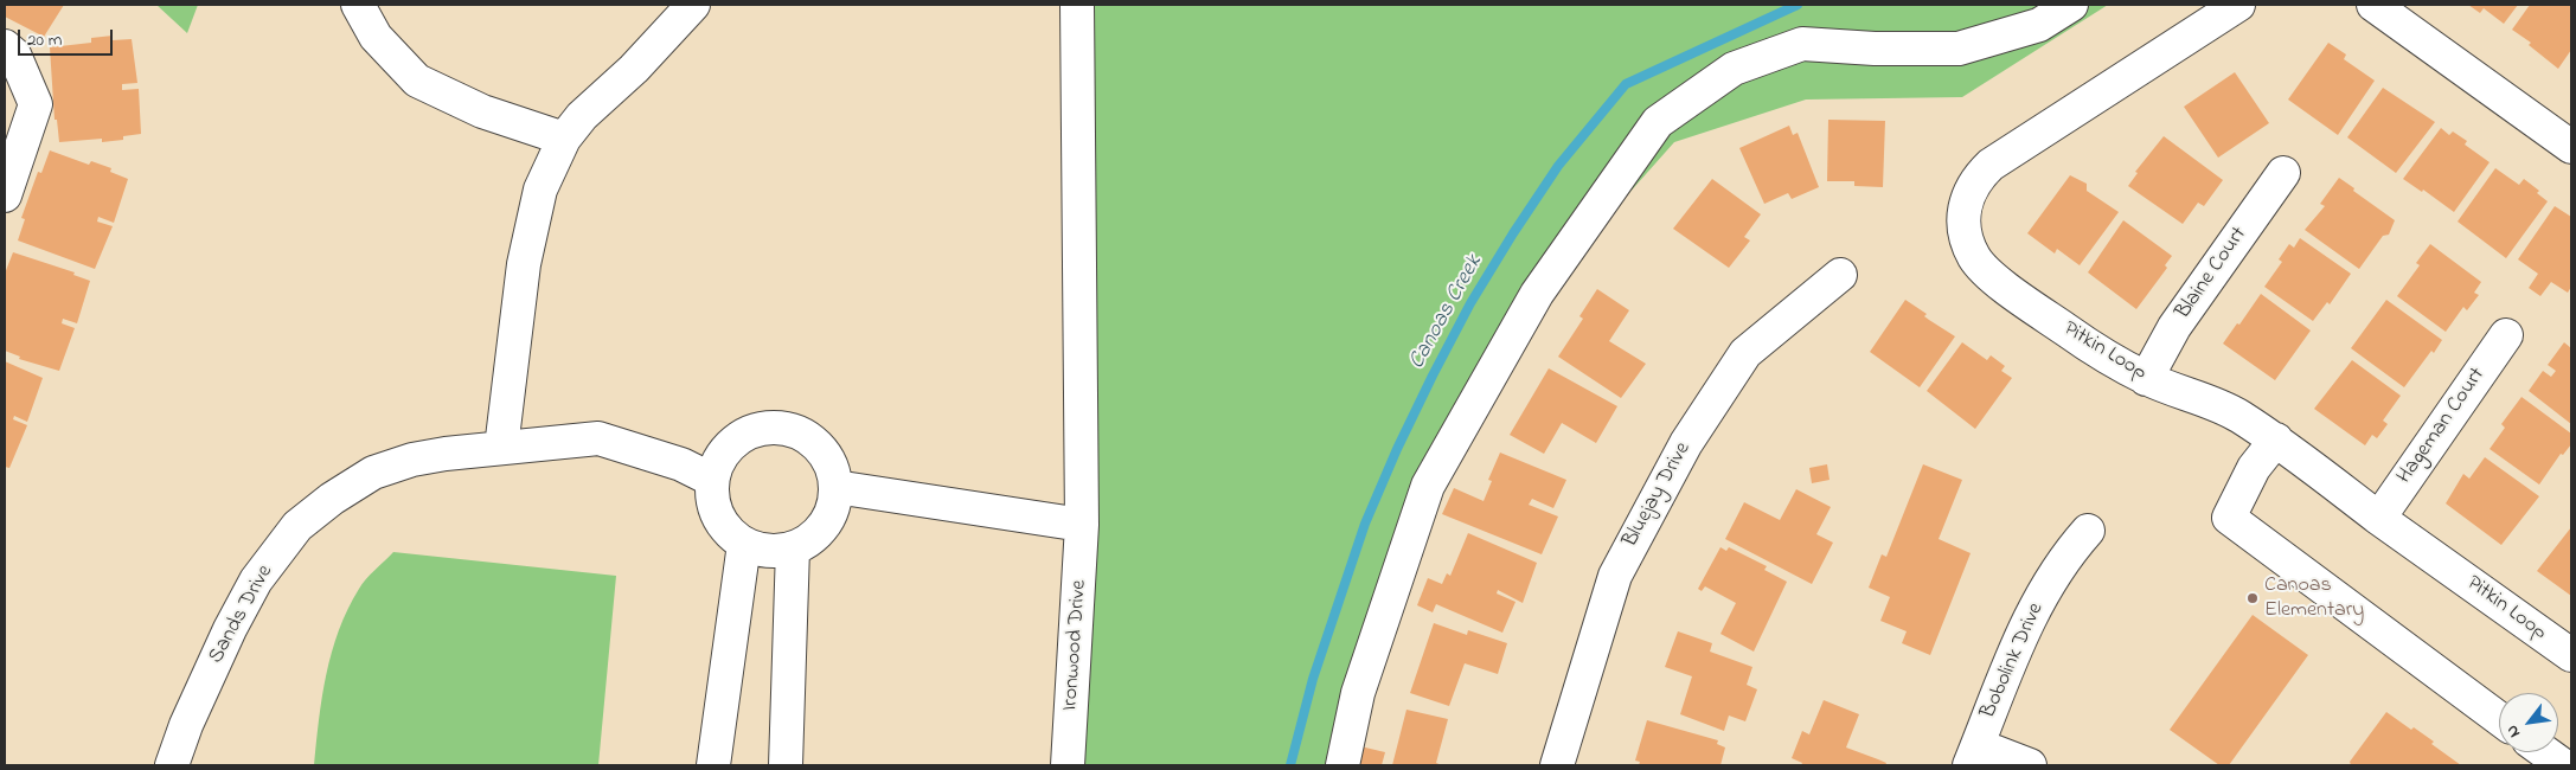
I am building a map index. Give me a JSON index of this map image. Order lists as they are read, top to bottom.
{
  "streets": {
    "street": [
      "Blaine Court",
      "Pitkin Loop",
      "Hageman Court",
      "Bluejay Drive",
      "Sands Drive",
      "Ironwood Drive",
      "Bobolink Drive"
    ]
  },
  "crossings": [
    ["Blaine Court", "Pitkin Loop"],
    ["Pitkin Loop", "Hageman Court"]
  ],
  "water": ["Canoas Creek"],
  "places": ["Canoas Elementary"],
  "scale_bar": "20 m",
  "north": "bottom left"
}
